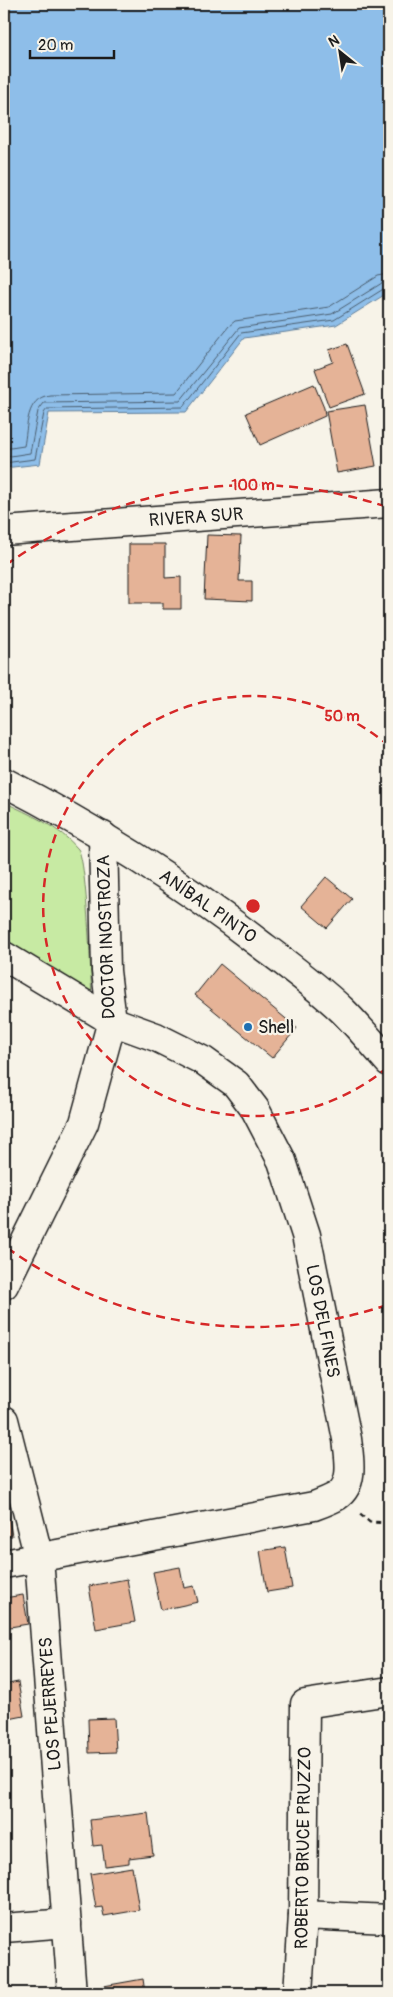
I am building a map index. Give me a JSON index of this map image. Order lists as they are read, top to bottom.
{
  "streets": {
    "street": [
      "RIVERA SUR",
      "ANÍBAL PINTO",
      "DOCTOR INOSTROZA",
      "LOS DELFINES",
      "LOS PEJERREYES",
      "ROBERTO BRUCE PRUZZO"
    ]
  },
  "crossings": [
    ["ANÍBAL PINTO", "DOCTOR INOSTROZA"],
    ["DOCTOR INOSTROZA", "LOS DELFINES"],
    ["LOS DELFINES", "LOS PEJERREYES"]
  ],
  "places": ["Shell"],
  "scale_bar": "20 m",
  "north": "top left",
  "rings": ["100 m", "50 m"]
}
